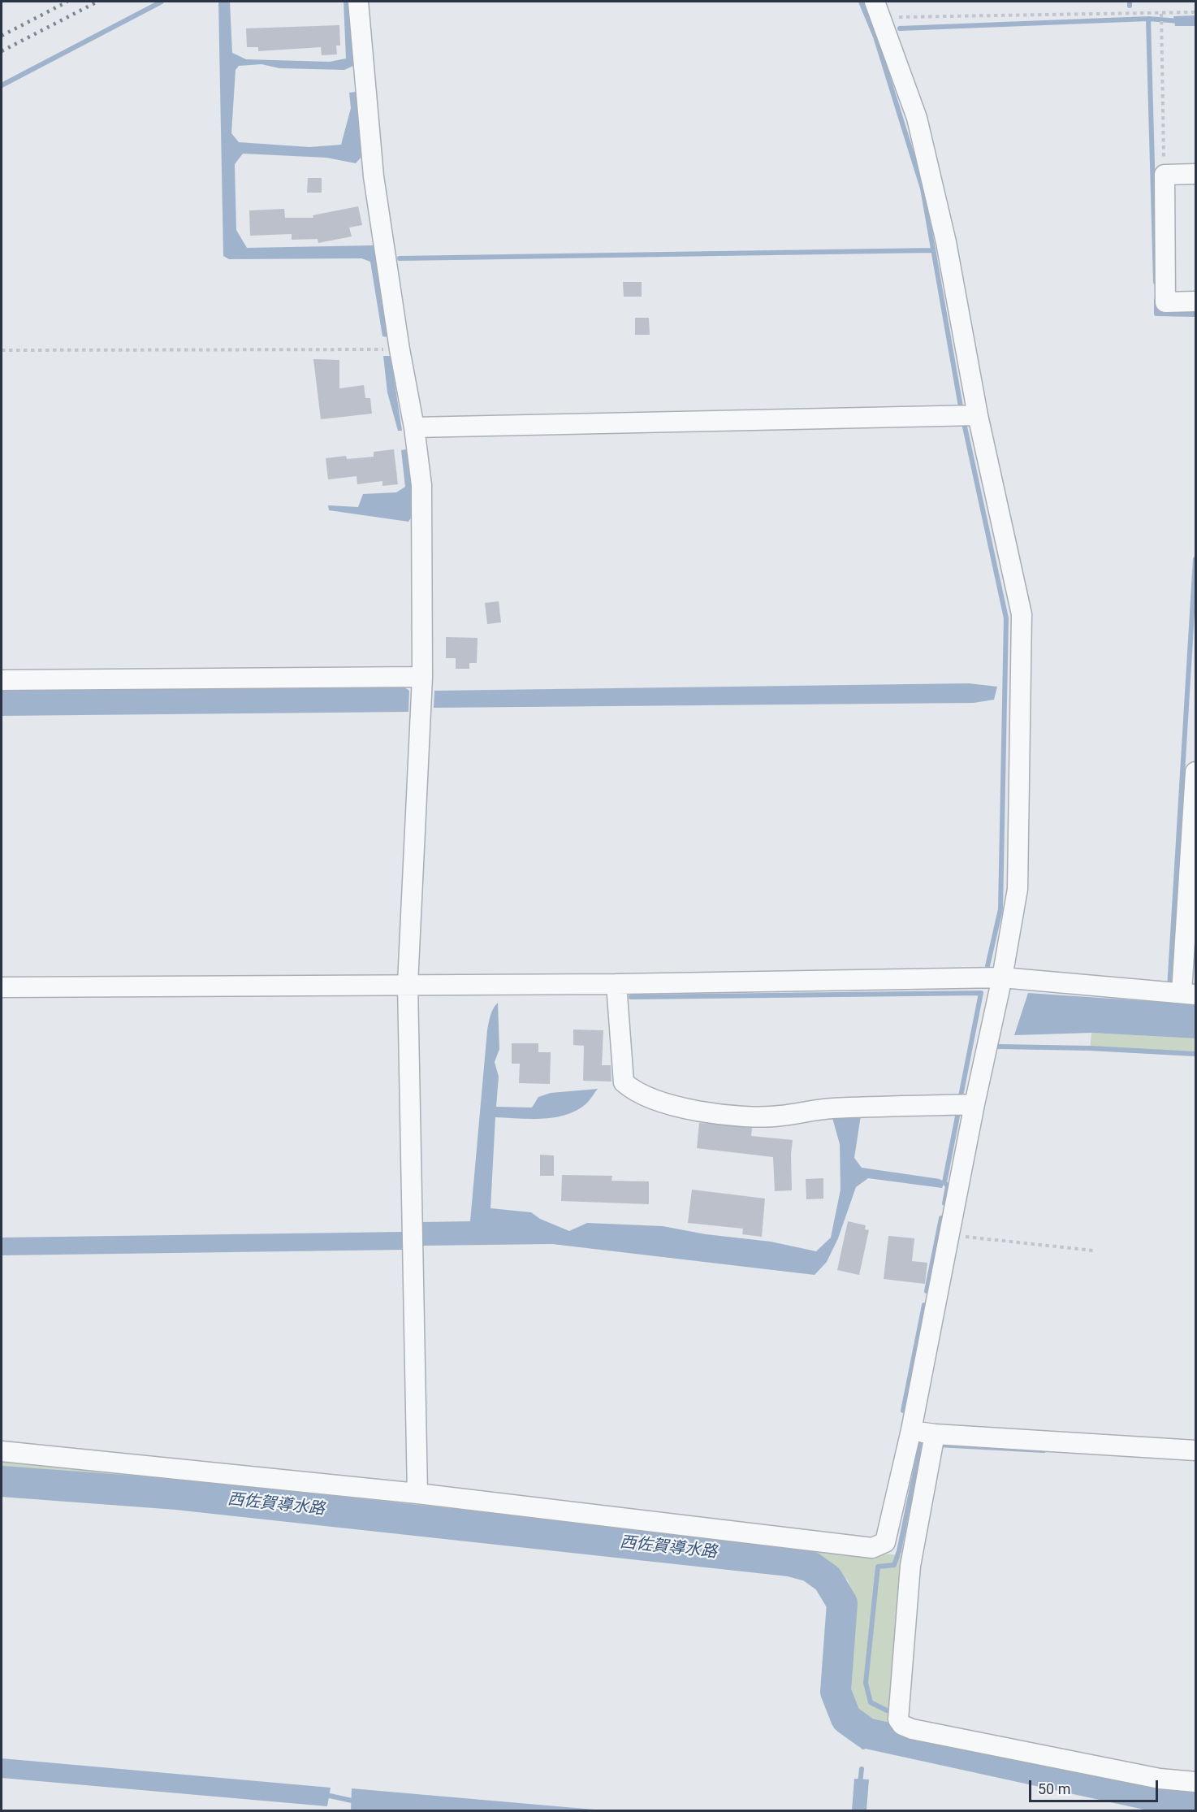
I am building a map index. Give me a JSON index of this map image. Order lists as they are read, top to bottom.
{
  "water": ["西佐賀導水路"],
  "scale_bar": "50 m"
}
